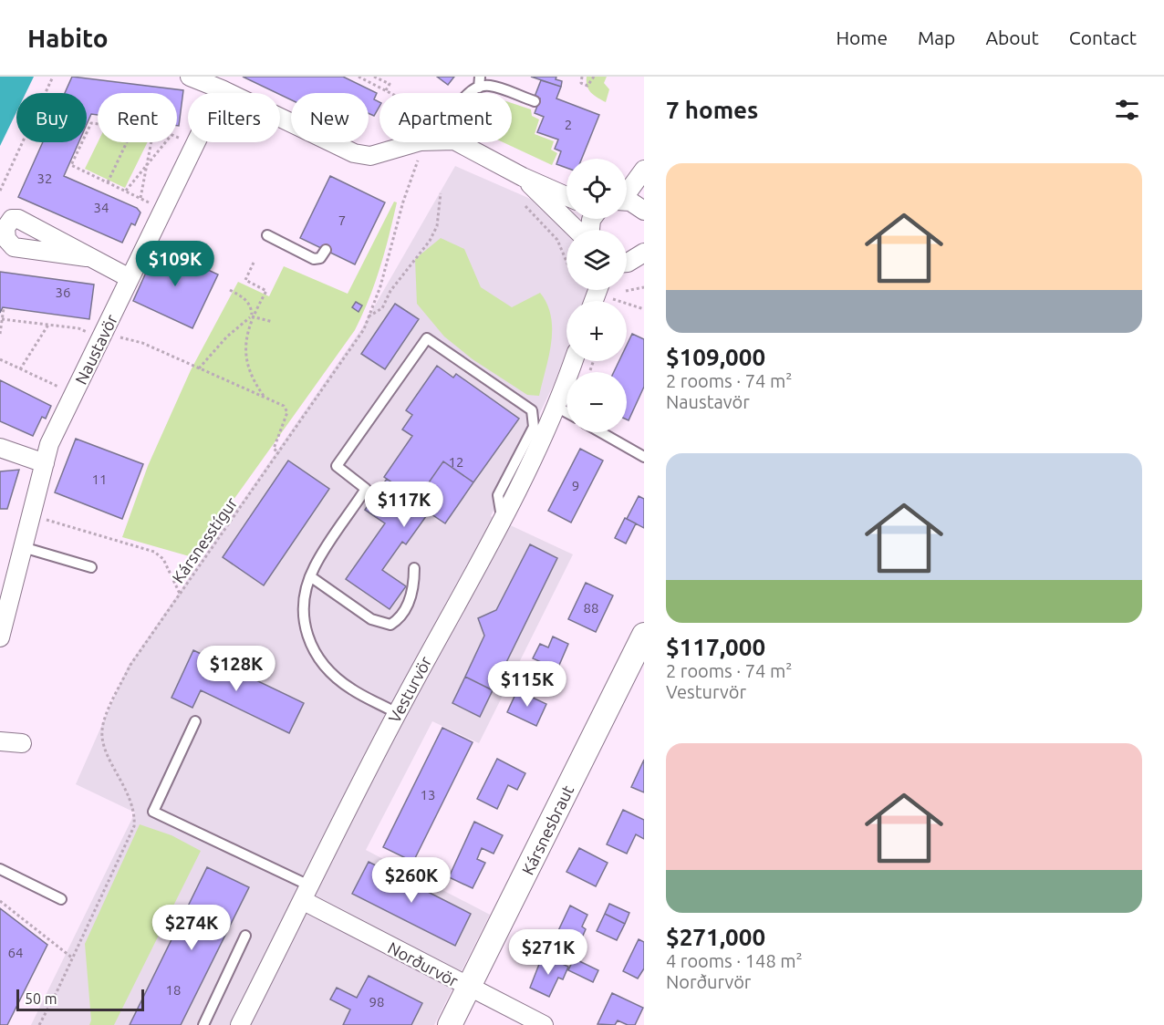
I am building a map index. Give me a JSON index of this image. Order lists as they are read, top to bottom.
{
  "streets": {
    "street": [
      "Naustavör",
      "Vesturvör",
      "Kársnesbraut",
      "Norðurvör"
    ],
    "path": ["Kársnesstígur"]
  },
  "crossings": [
    ["Vesturvör", "Norðurvör"],
    ["Kársnesbraut", "Norðurvör"]
  ],
  "house_numbers": [
    "2",
    "32",
    "34",
    "7",
    "36",
    "12",
    "11",
    "9",
    "88",
    "13",
    "64",
    "18",
    "98"
  ],
  "scale_bar": "50 m",
  "page": {
    "header": "Habito",
    "nav": [
      "Home",
      "Map",
      "About",
      "Contact"
    ],
    "heading": "7 homes",
    "chip": [
      "Buy",
      "Rent",
      "Filters",
      "New",
      "Apartment"
    ],
    "list": [
      {
        "name": "$109,000",
        "note": "2 rooms · 74 m² · Naustavör"
      },
      {
        "name": "$117,000",
        "note": "2 rooms · 74 m² · Vesturvör"
      },
      {
        "name": "$271,000",
        "note": "4 rooms · 148 m² · Norðurvör"
      }
    ],
    "map_buttons": ["+", "−"],
    "price": [
      "$109K",
      "$117K",
      "$128K",
      "$115K",
      "$260K",
      "$274K",
      "$271K"
    ],
    "scale": "50 m"
  }
}
